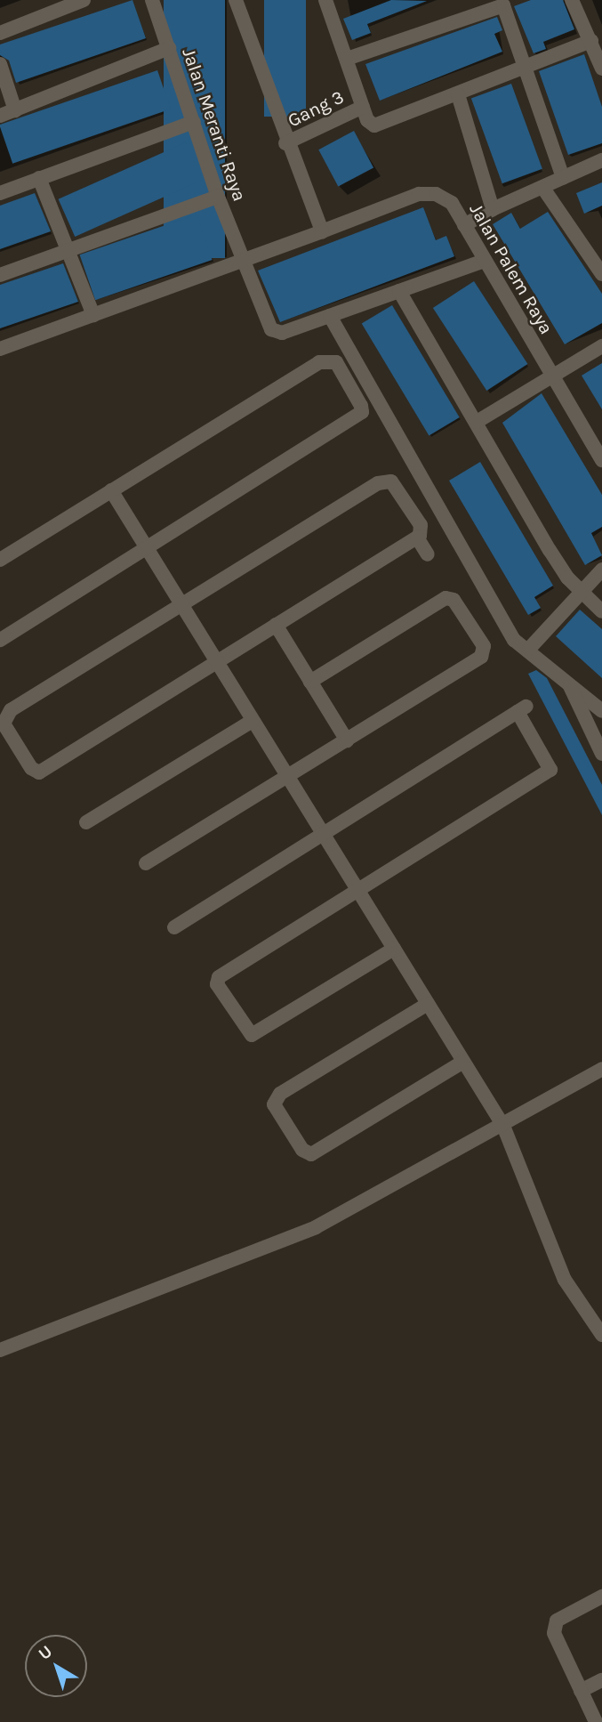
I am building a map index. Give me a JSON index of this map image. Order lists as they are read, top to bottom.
{
  "streets": {
    "street": ["Gang 3", "Jalan Meranti Raya", "Jalan Palem Raya"]
  },
  "crossings": [
    ["Jalan Meranti Raya", "Jalan Palem Raya"]
  ],
  "north": "top left"
}
